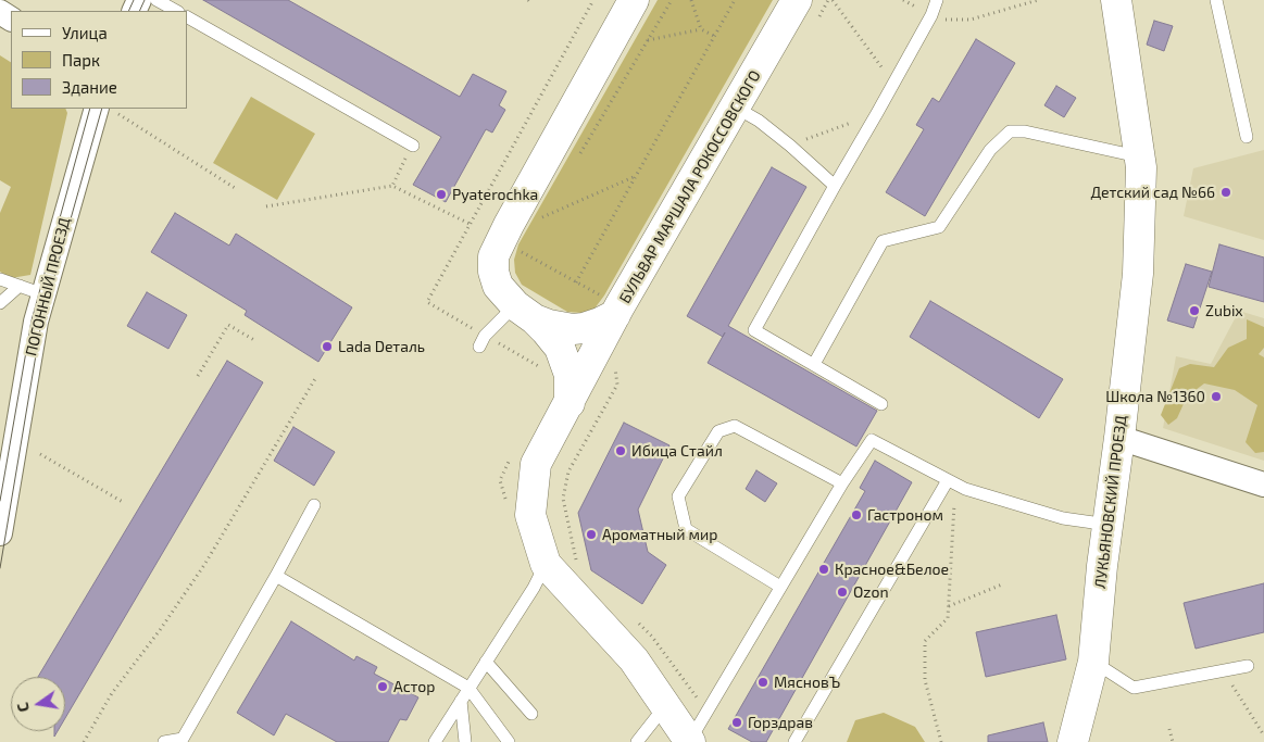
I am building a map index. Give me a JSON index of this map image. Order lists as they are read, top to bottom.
{
  "streets": {
    "street": ["БУЛЬВАР МАРШАЛА РОКОССОВСКОГО", "ПОГОННЫЙ ПРОЕЗД", "ЛУКЬЯНОВСКИЙ ПРОЕЗД"]
  },
  "places": [
    "Детский сад №66",
    "Pyaterochka",
    "Zubix",
    "Lada Dеталь",
    "Школа №1360",
    "Ибица Стайл",
    "Гастроном",
    "Ароматный мир",
    "Красное&Белое",
    "Ozon",
    "МясновЪ",
    "Астор",
    "Горздрав"
  ],
  "legend": ["Улица", "Парк", "Здание"],
  "north": "left"
}
